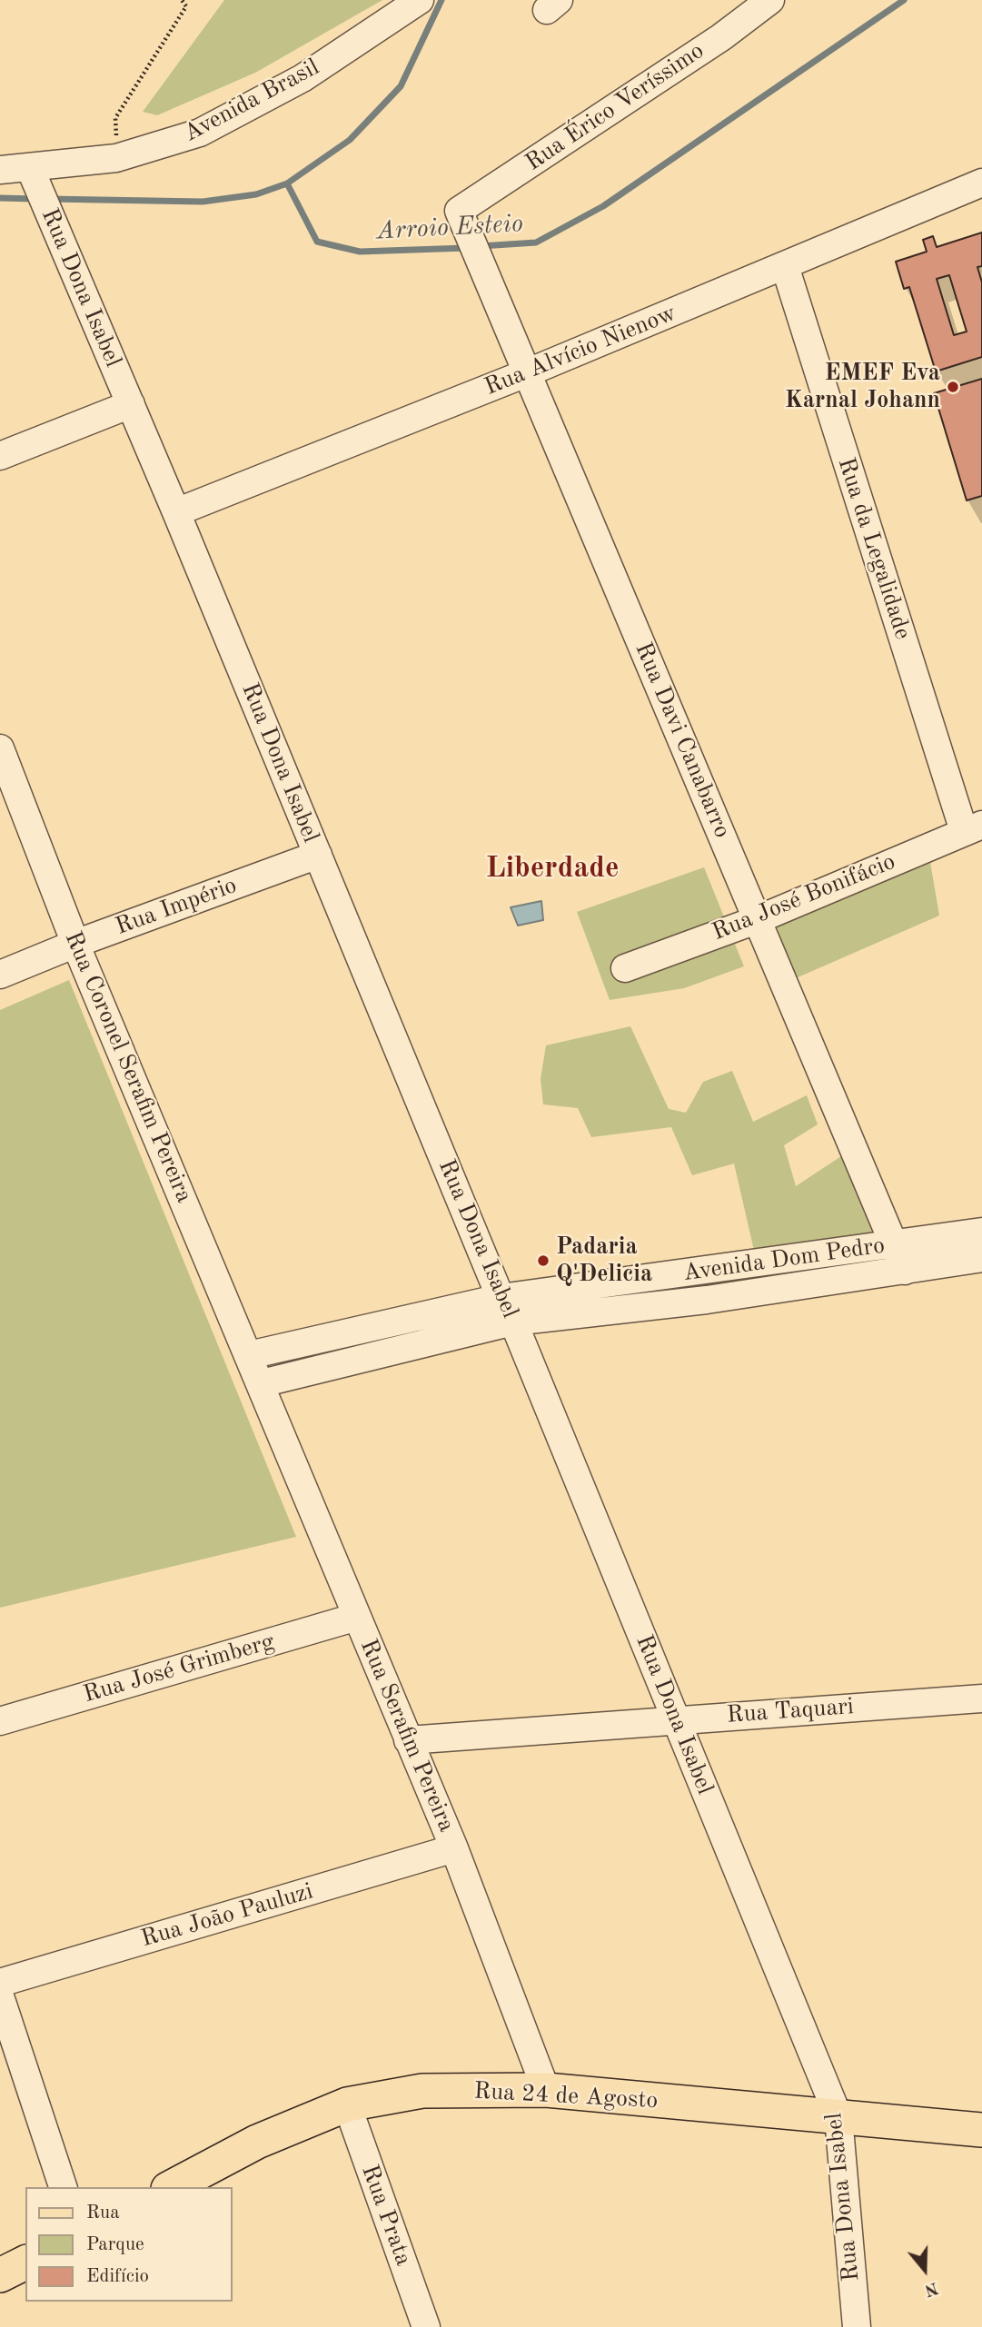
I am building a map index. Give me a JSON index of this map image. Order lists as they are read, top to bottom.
{
  "streets": {
    "main road": ["Rua 24 de Agosto"],
    "street": [
      "Avenida Brasil",
      "Rua Érico Veríssimo",
      "Rua Dona Isabel",
      "Rua Alvício Nienow",
      "Rua da Legalidade",
      "Rua Davi Canabarro",
      "Rua José Bonifácio",
      "Rua Império",
      "Rua Coronel Serafim Pereira",
      "Avenida Dom Pedro",
      "Rua José Grimberg",
      "Rua Taquari",
      "Rua Serafim Pereira",
      "Rua João Pauluzi",
      "Rua Prata"
    ]
  },
  "crossings": [
    ["Avenida Brasil", "Rua Dona Isabel"],
    ["Rua Érico Veríssimo", "Rua Davi Canabarro"],
    ["Rua Dona Isabel", "Rua Alvício Nienow"],
    ["Rua Dona Isabel", "Rua Império"],
    ["Rua Dona Isabel", "Avenida Dom Pedro"],
    ["Rua Dona Isabel", "Rua Taquari"],
    ["Rua Dona Isabel", "Rua 24 de Agosto"],
    ["Rua Alvício Nienow", "Rua da Legalidade"],
    ["Rua Alvício Nienow", "Rua Davi Canabarro"],
    ["Rua da Legalidade", "Rua José Bonifácio"],
    ["Rua Davi Canabarro", "Rua José Bonifácio"],
    ["Rua Davi Canabarro", "Avenida Dom Pedro"],
    ["Rua Império", "Rua Coronel Serafim Pereira"],
    ["Rua Coronel Serafim Pereira", "Avenida Dom Pedro"],
    ["Rua Coronel Serafim Pereira", "Rua Serafim Pereira"],
    ["Avenida Dom Pedro", "Rua Serafim Pereira"],
    ["Rua José Grimberg", "Rua Serafim Pereira"],
    ["Rua Taquari", "Rua Serafim Pereira"],
    ["Rua Serafim Pereira", "Rua João Pauluzi"],
    ["Rua Serafim Pereira", "Rua 24 de Agosto"],
    ["Rua 24 de Agosto", "Rua Prata"]
  ],
  "districts": ["Liberdade"],
  "water": ["Arroio Esteio"],
  "places": ["EMEF Eva Karnal Johann", "Padaria Q'Delicia"],
  "legend": ["Rua", "Parque", "Edifício"],
  "north": "bottom"
}
